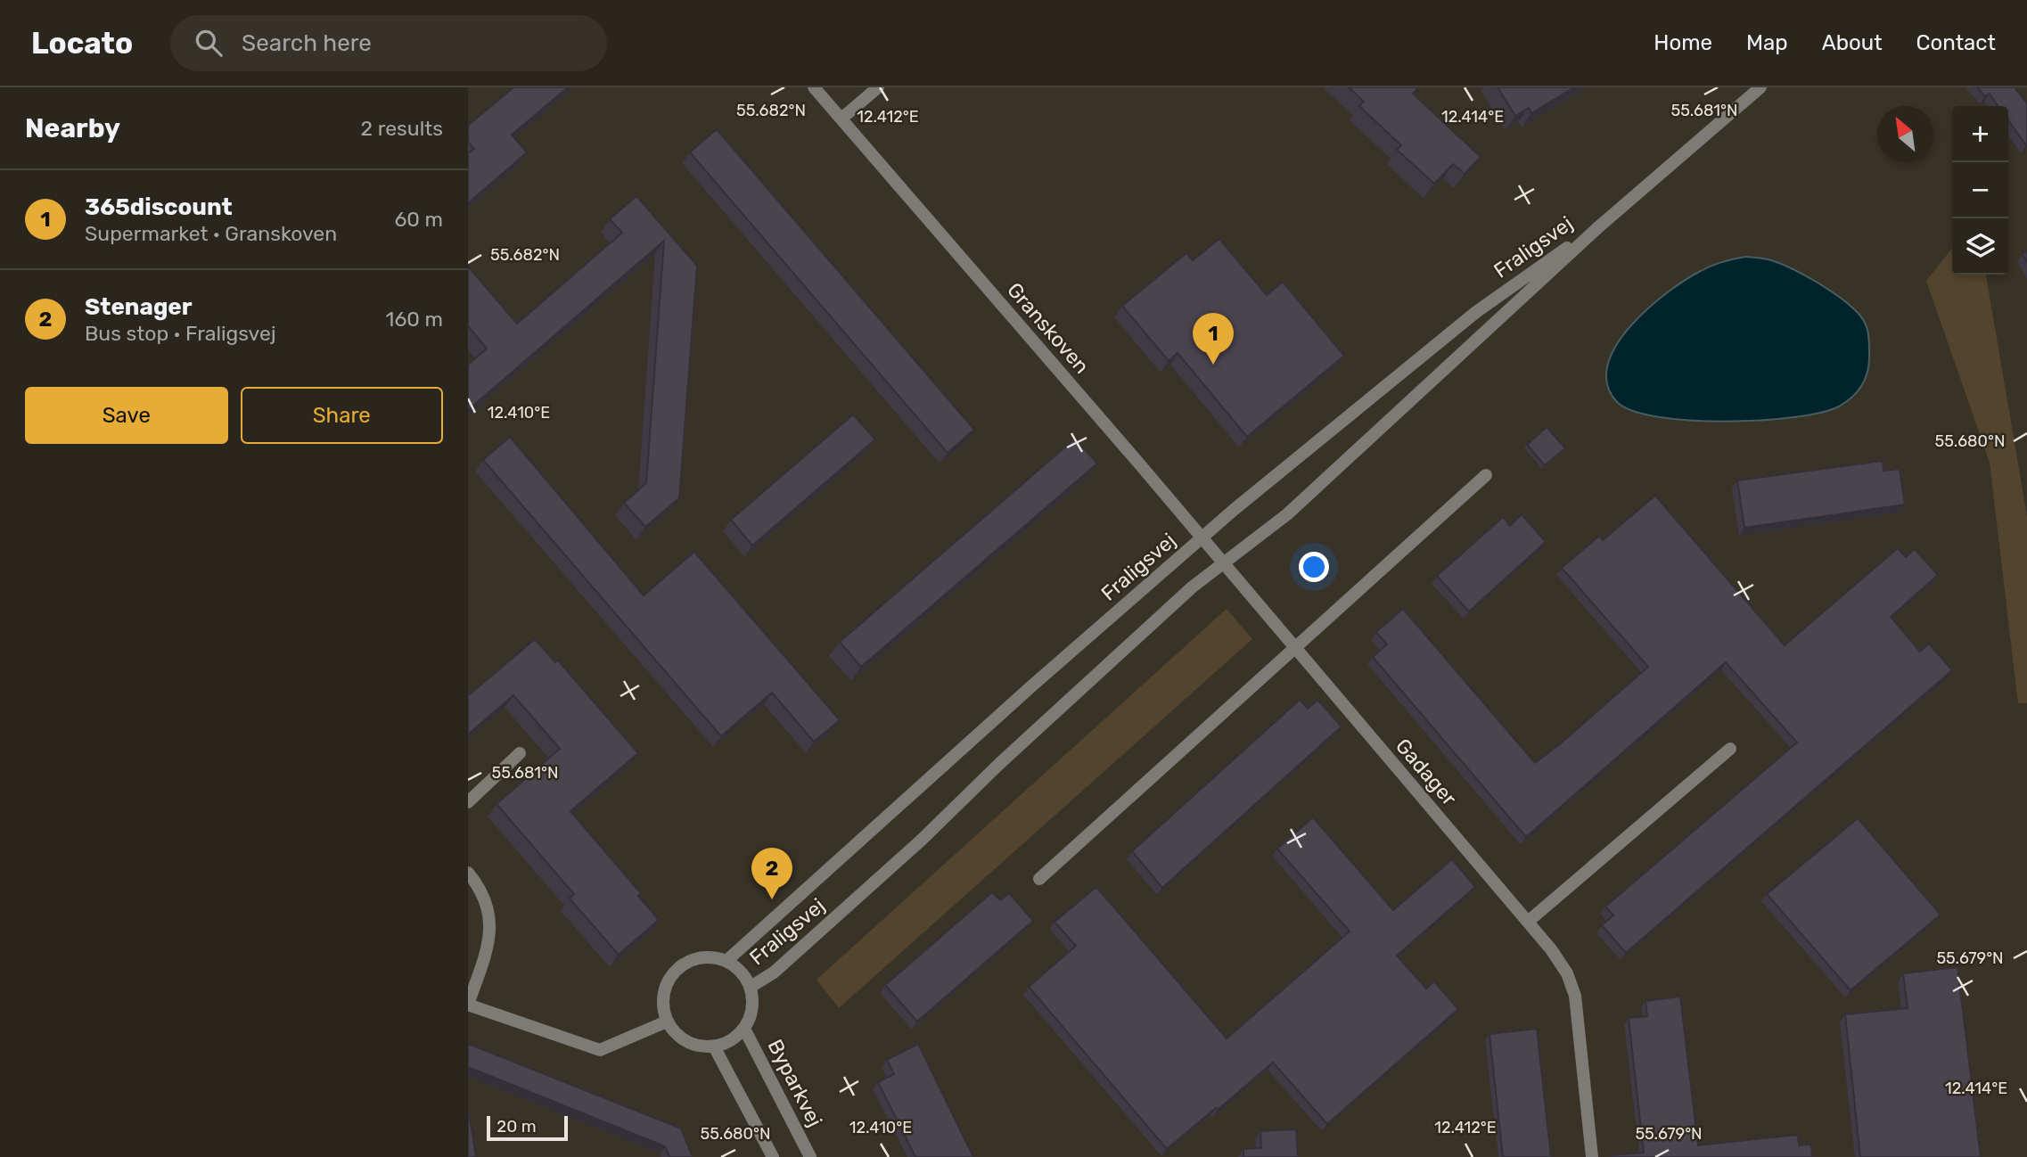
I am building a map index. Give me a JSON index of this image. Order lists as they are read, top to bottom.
{
  "streets": {
    "street": [
      "Fraligsvej",
      "Granskoven",
      "Gadager",
      "Byparkvej"
    ]
  },
  "crossings": [
    ["Fraligsvej", "Granskoven"],
    ["Fraligsvej", "Gadager"],
    ["Fraligsvej", "Byparkvej"],
    ["Granskoven", "Gadager"]
  ],
  "scale_bar": "20 m",
  "north": "top left",
  "page": {
    "header": "Locato",
    "search": "Search here",
    "nav": [
      "Home",
      "Map",
      "About",
      "Contact"
    ],
    "heading": ["Nearby", "2 results"],
    "map_buttons": ["+", "−"],
    "list": [
      {
        "mark": "1",
        "name": "365discount",
        "note": "Supermarket · Granskoven",
        "value": "60 m"
      },
      {
        "mark": "2",
        "name": "Stenager",
        "note": "Bus stop · Fraligsvej",
        "value": "160 m"
      }
    ],
    "pins": ["1", "2"],
    "buttons": ["Save", "Share"],
    "scale": "20 m"
  },
  "coordinates": [
    "55.682°N",
    "55.681°N",
    "12.412°E",
    "12.414°E",
    "12.410°E",
    "55.680°N",
    "55.679°N"
  ]
}
